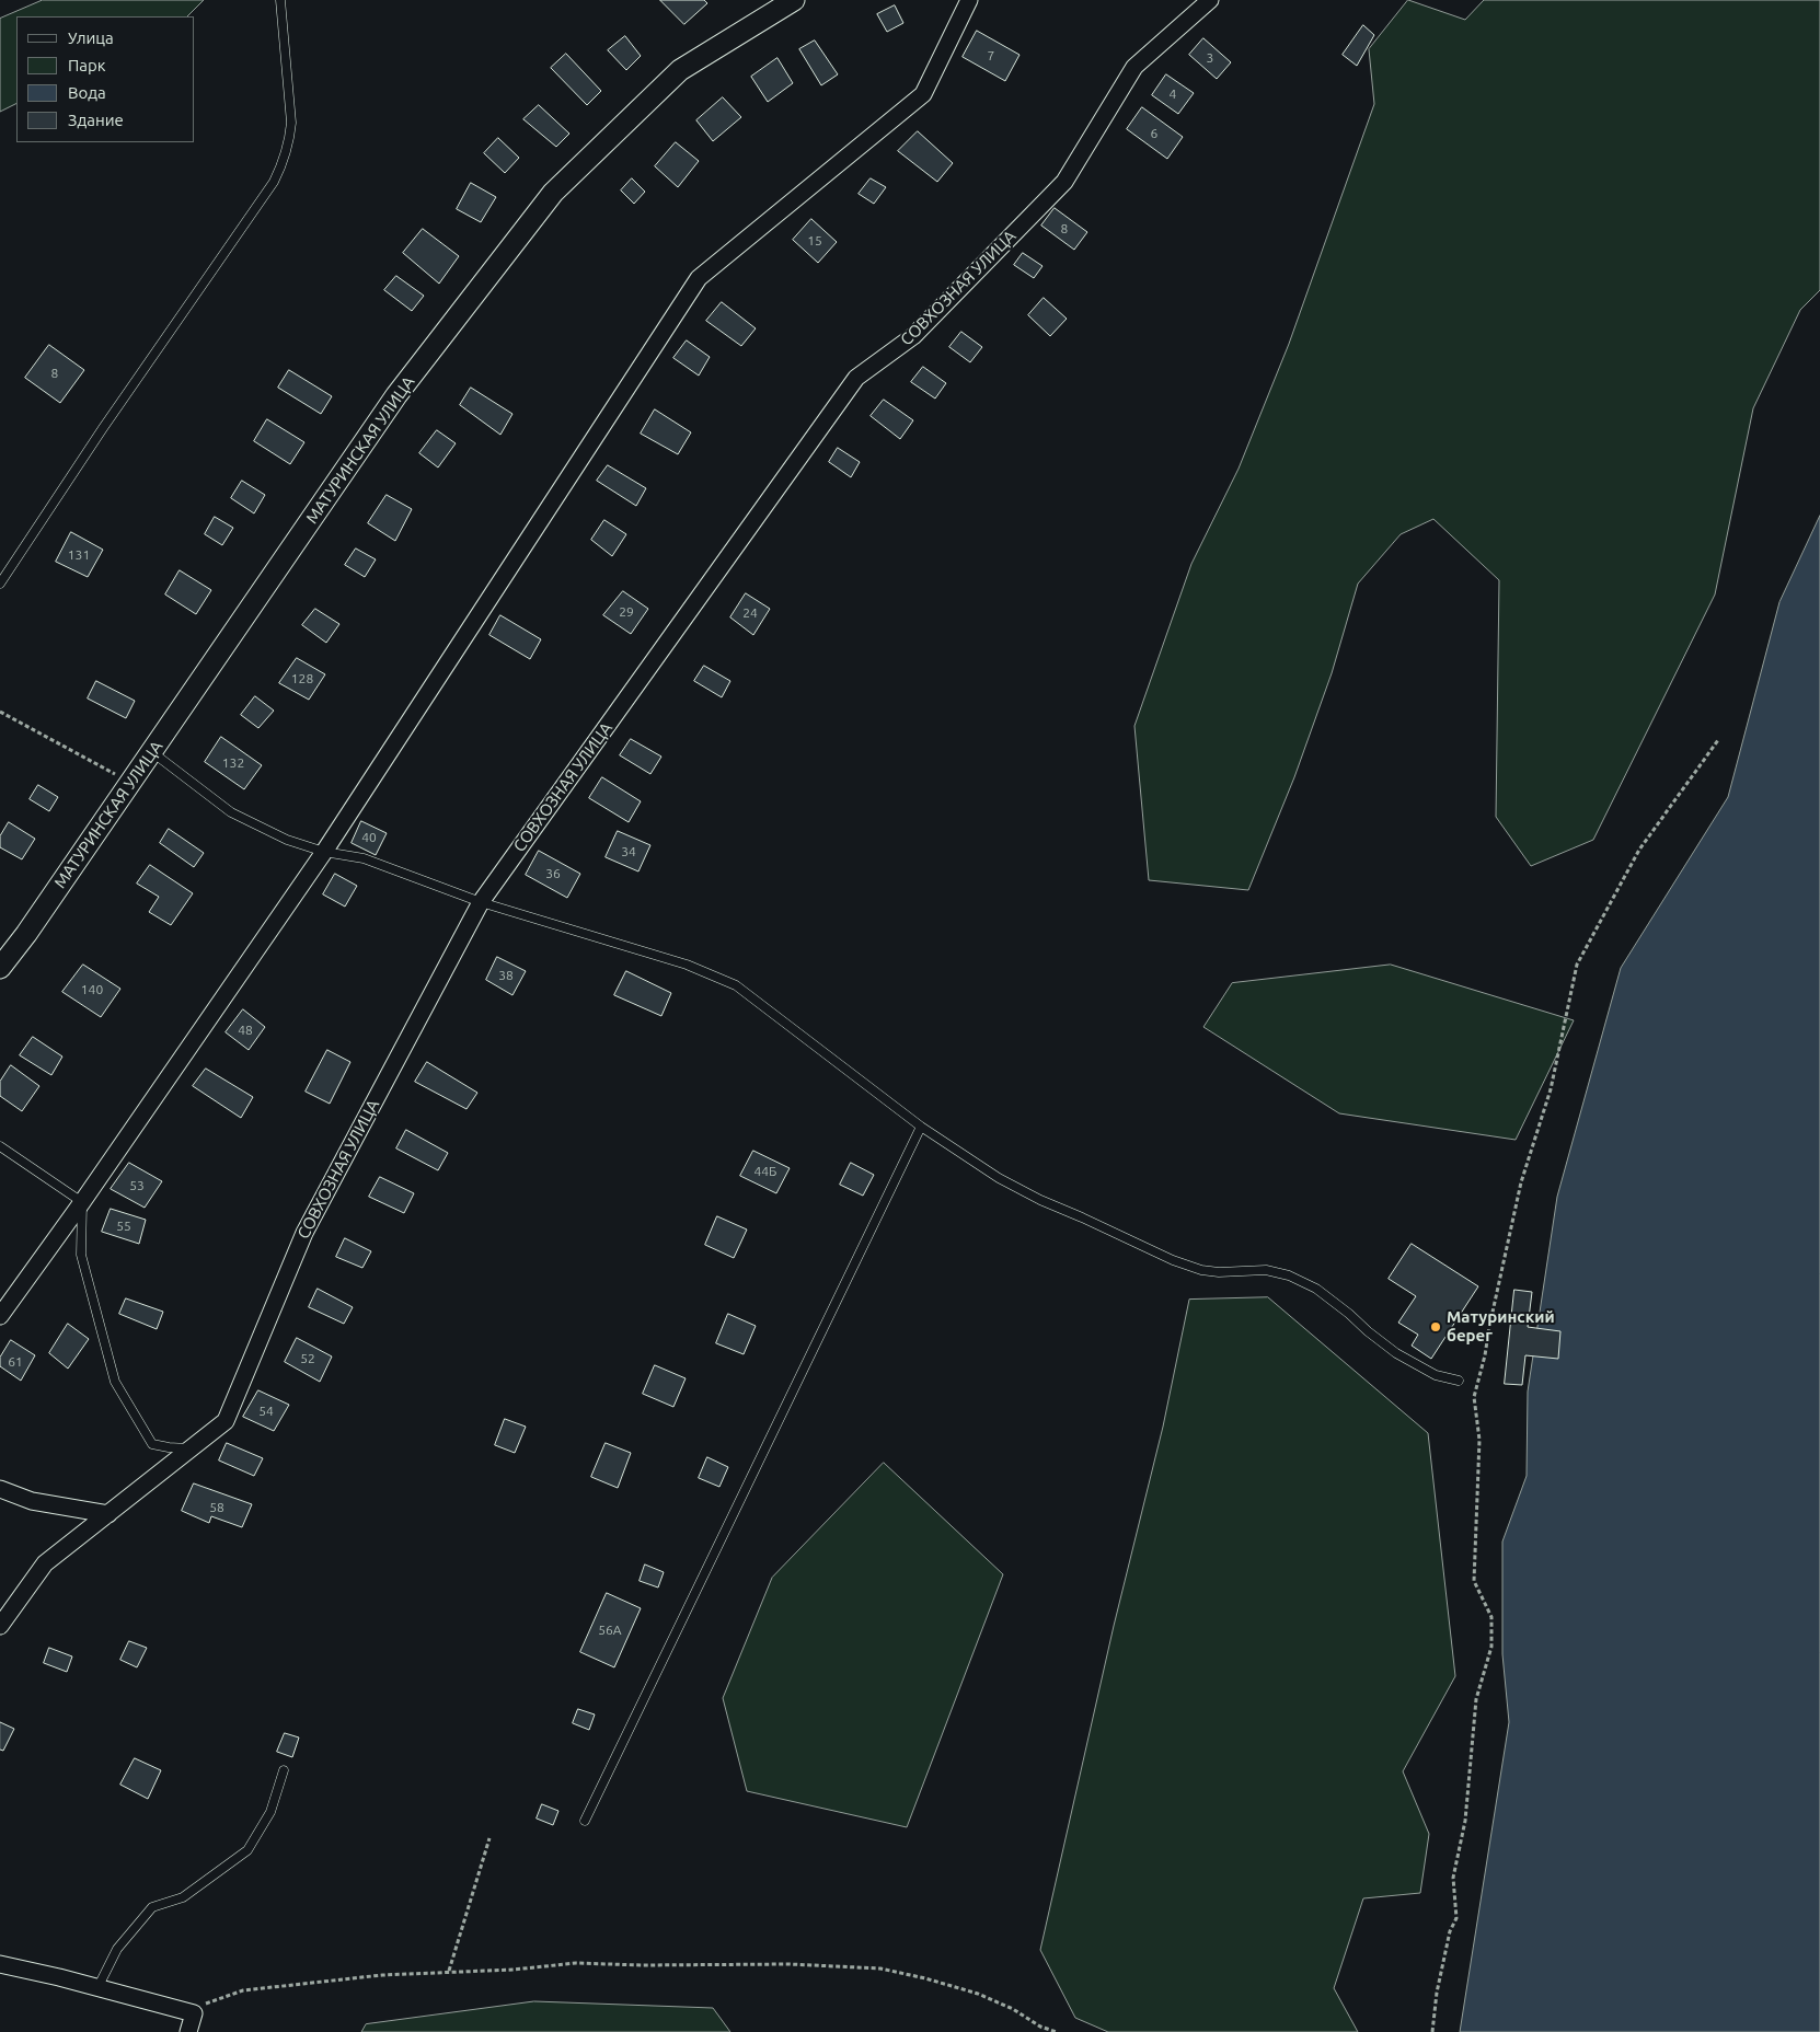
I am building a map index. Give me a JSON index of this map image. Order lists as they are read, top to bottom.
{
  "streets": {
    "street": ["СОВХОЗНАЯ УЛИЦА", "МАТУРИНСКАЯ УЛИЦА"]
  },
  "places": ["Матуринский берег"],
  "house_numbers": [
    "7",
    "3",
    "4",
    "6",
    "8",
    "15",
    "8",
    "131",
    "29",
    "24",
    "128",
    "132",
    "40",
    "34",
    "36",
    "38",
    "140",
    "48",
    "44Б",
    "53",
    "55",
    "52",
    "61",
    "54",
    "58",
    "56А"
  ],
  "legend": [
    "Улица",
    "Парк",
    "Вода",
    "Здание"
  ]
}
